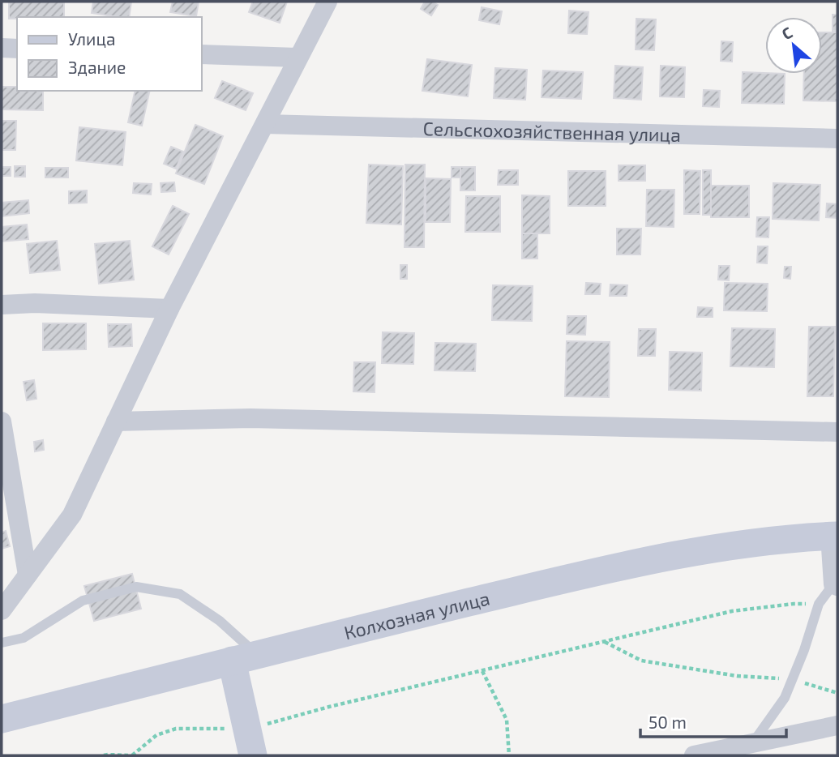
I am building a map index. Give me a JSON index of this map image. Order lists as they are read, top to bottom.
{
  "streets": {
    "main road": ["Колхозная улица"],
    "street": ["Сельскохозяйственная улица"]
  },
  "legend": ["Улица", "Здание"],
  "scale_bar": "50 m",
  "north": "top left"
}
